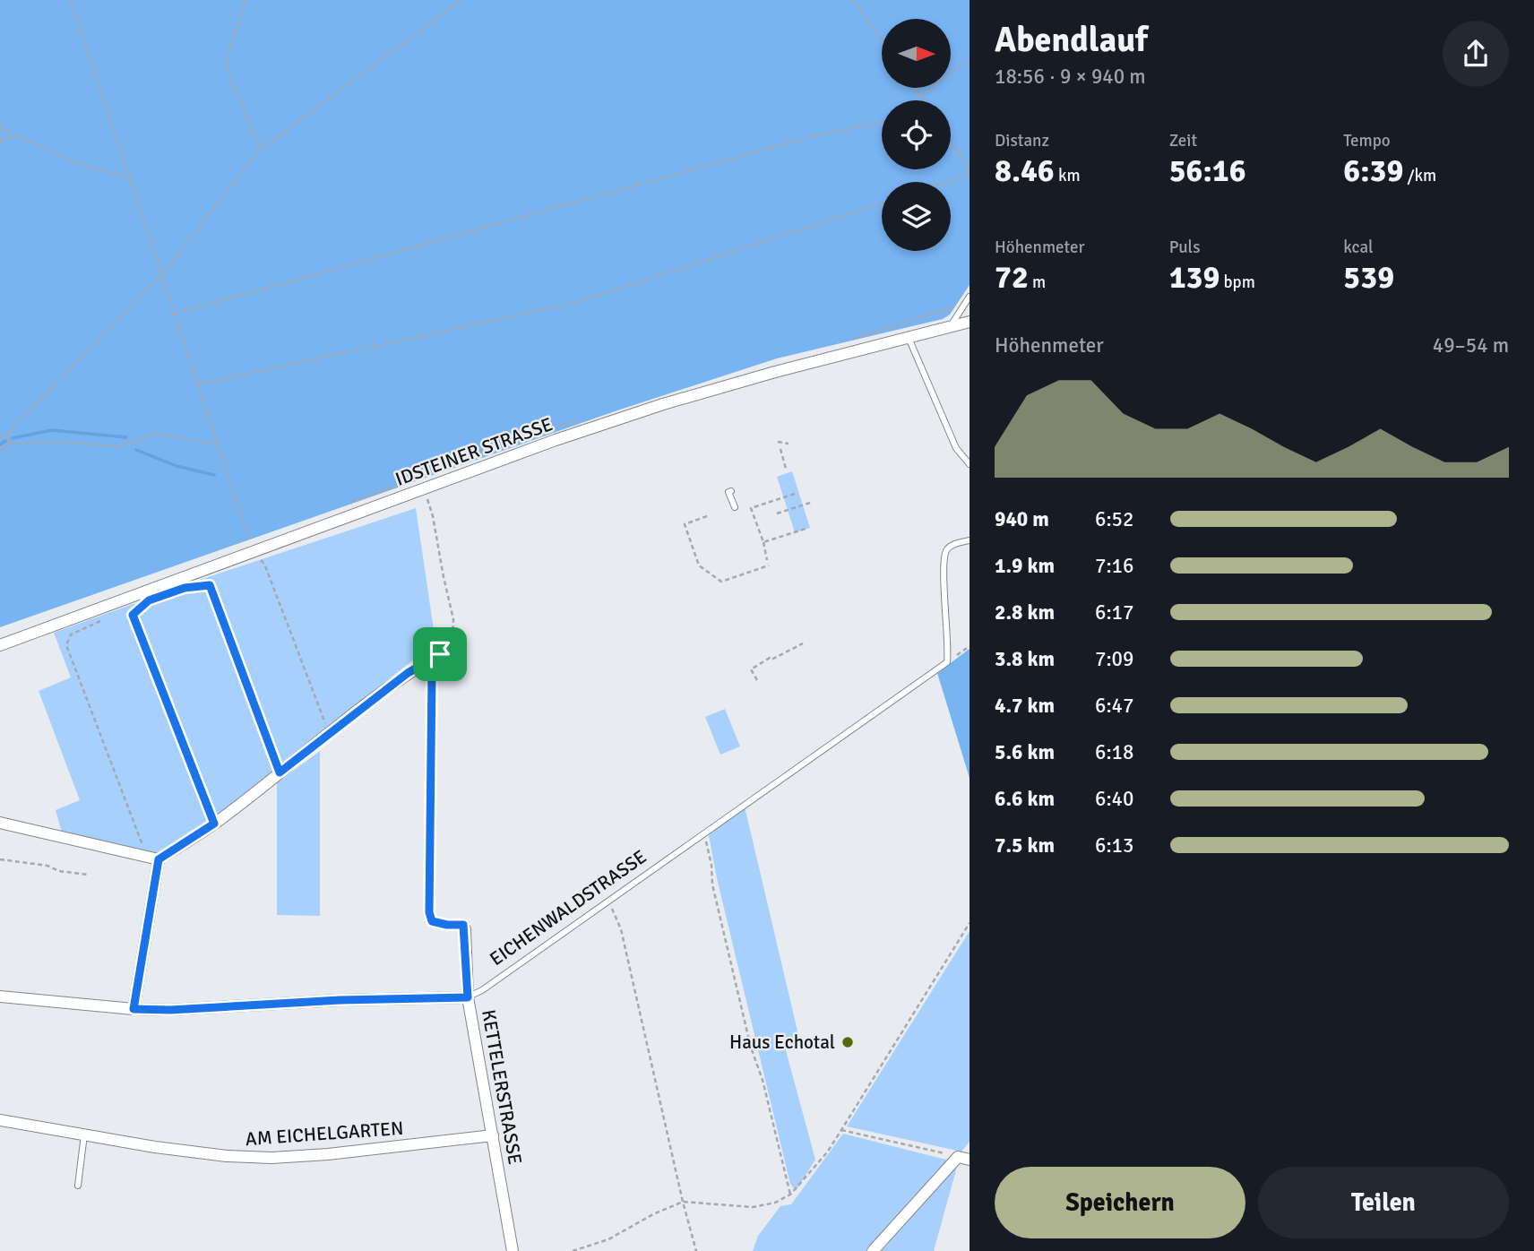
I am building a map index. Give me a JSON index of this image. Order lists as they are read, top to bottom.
{
  "streets": {
    "street": [
      "IDSTEINER STRASSE",
      "EICHENWALDSTRASSE",
      "KETTELERSTRASSE",
      "AM EICHELGARTEN"
    ]
  },
  "crossings": [
    ["EICHENWALDSTRASSE", "KETTELERSTRASSE"],
    ["KETTELERSTRASSE", "AM EICHELGARTEN"]
  ],
  "places": ["Haus Echotal"],
  "north": "right",
  "page": {
    "heading": ["Abendlauf", "18:56 · 9 × 940 m"],
    "stats": [
      ["Distanz", "8.46 km"],
      ["Zeit", "56:16"],
      ["Tempo", "6:39 /km"],
      ["Höhenmeter", "72 m"],
      ["Puls", "139 bpm"],
      ["kcal", "539"]
    ],
    "chart": ["Höhenmeter", "49–54 m"],
    "list": [
      {
        "name": "940 m",
        "note": "6:52"
      },
      {
        "name": "1.9 km",
        "note": "7:16"
      },
      {
        "name": "2.8 km",
        "note": "6:17"
      },
      {
        "name": "3.8 km",
        "note": "7:09"
      },
      {
        "name": "4.7 km",
        "note": "6:47"
      },
      {
        "name": "5.6 km",
        "note": "6:18"
      },
      {
        "name": "6.6 km",
        "note": "6:40"
      },
      {
        "name": "7.5 km",
        "note": "6:13"
      }
    ],
    "buttons": ["Speichern", "Teilen"]
  }
}
